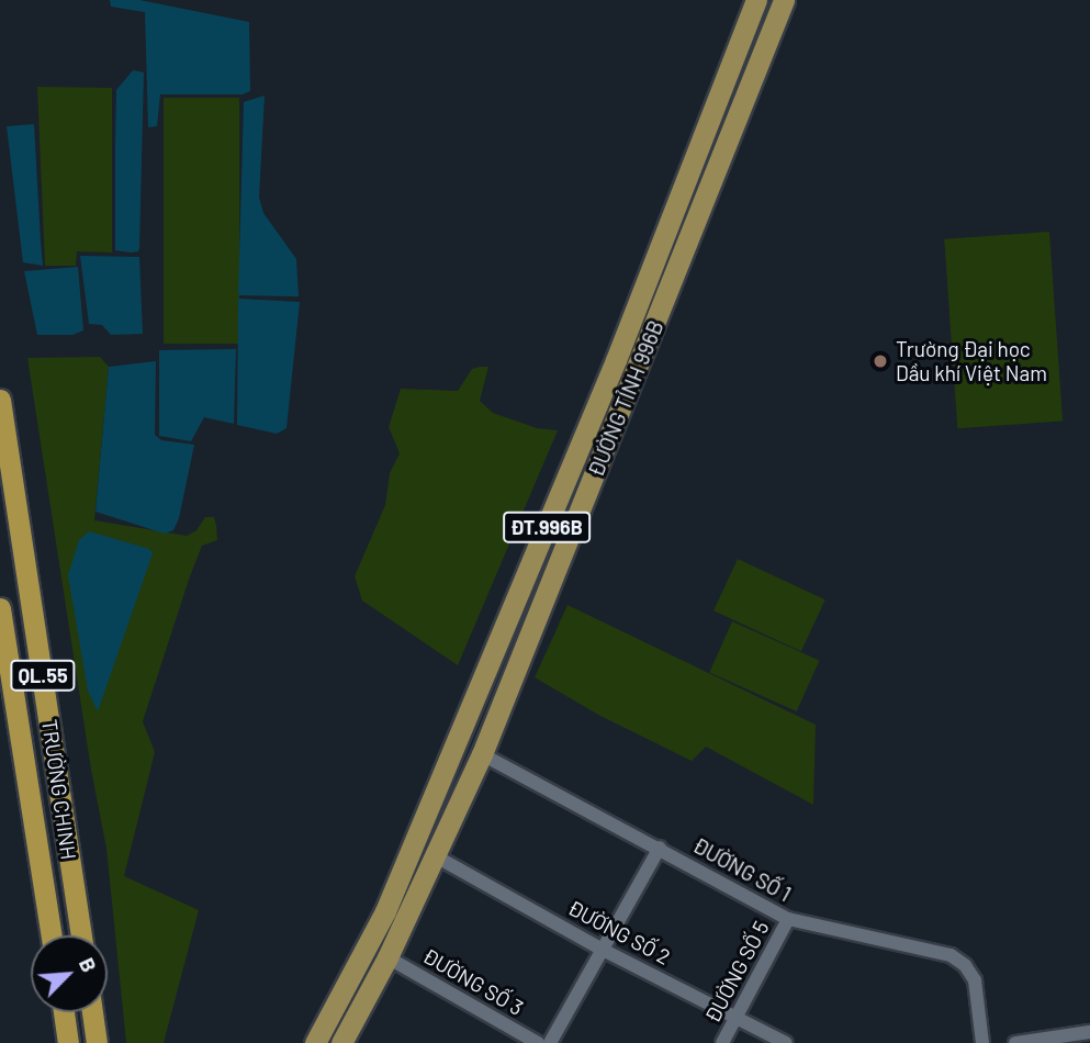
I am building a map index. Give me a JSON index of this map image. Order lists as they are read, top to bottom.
{
  "streets": {
    "highway": ["QL.55", "TRƯỜNG CHINH"],
    "main road": ["ĐƯỜNG TỈNH 996B", "ĐT.996B"],
    "street": [
      "ĐƯỜNG SỐ 1",
      "ĐƯỜNG SỐ 2",
      "ĐƯỜNG SỐ 5",
      "ĐƯỜNG SỐ 3"
    ]
  },
  "crossings": [
    ["ĐƯỜNG TỈNH 996B", "ĐƯỜNG SỐ 1"],
    ["ĐƯỜNG TỈNH 996B", "ĐƯỜNG SỐ 2"],
    ["ĐƯỜNG TỈNH 996B", "ĐƯỜNG SỐ 3"],
    ["ĐƯỜNG SỐ 1", "ĐƯỜNG SỐ 5"],
    ["ĐƯỜNG SỐ 2", "ĐƯỜNG SỐ 5"]
  ],
  "places": ["Trường Đại học Dầu khí Việt Nam"],
  "north": "top right"
}
